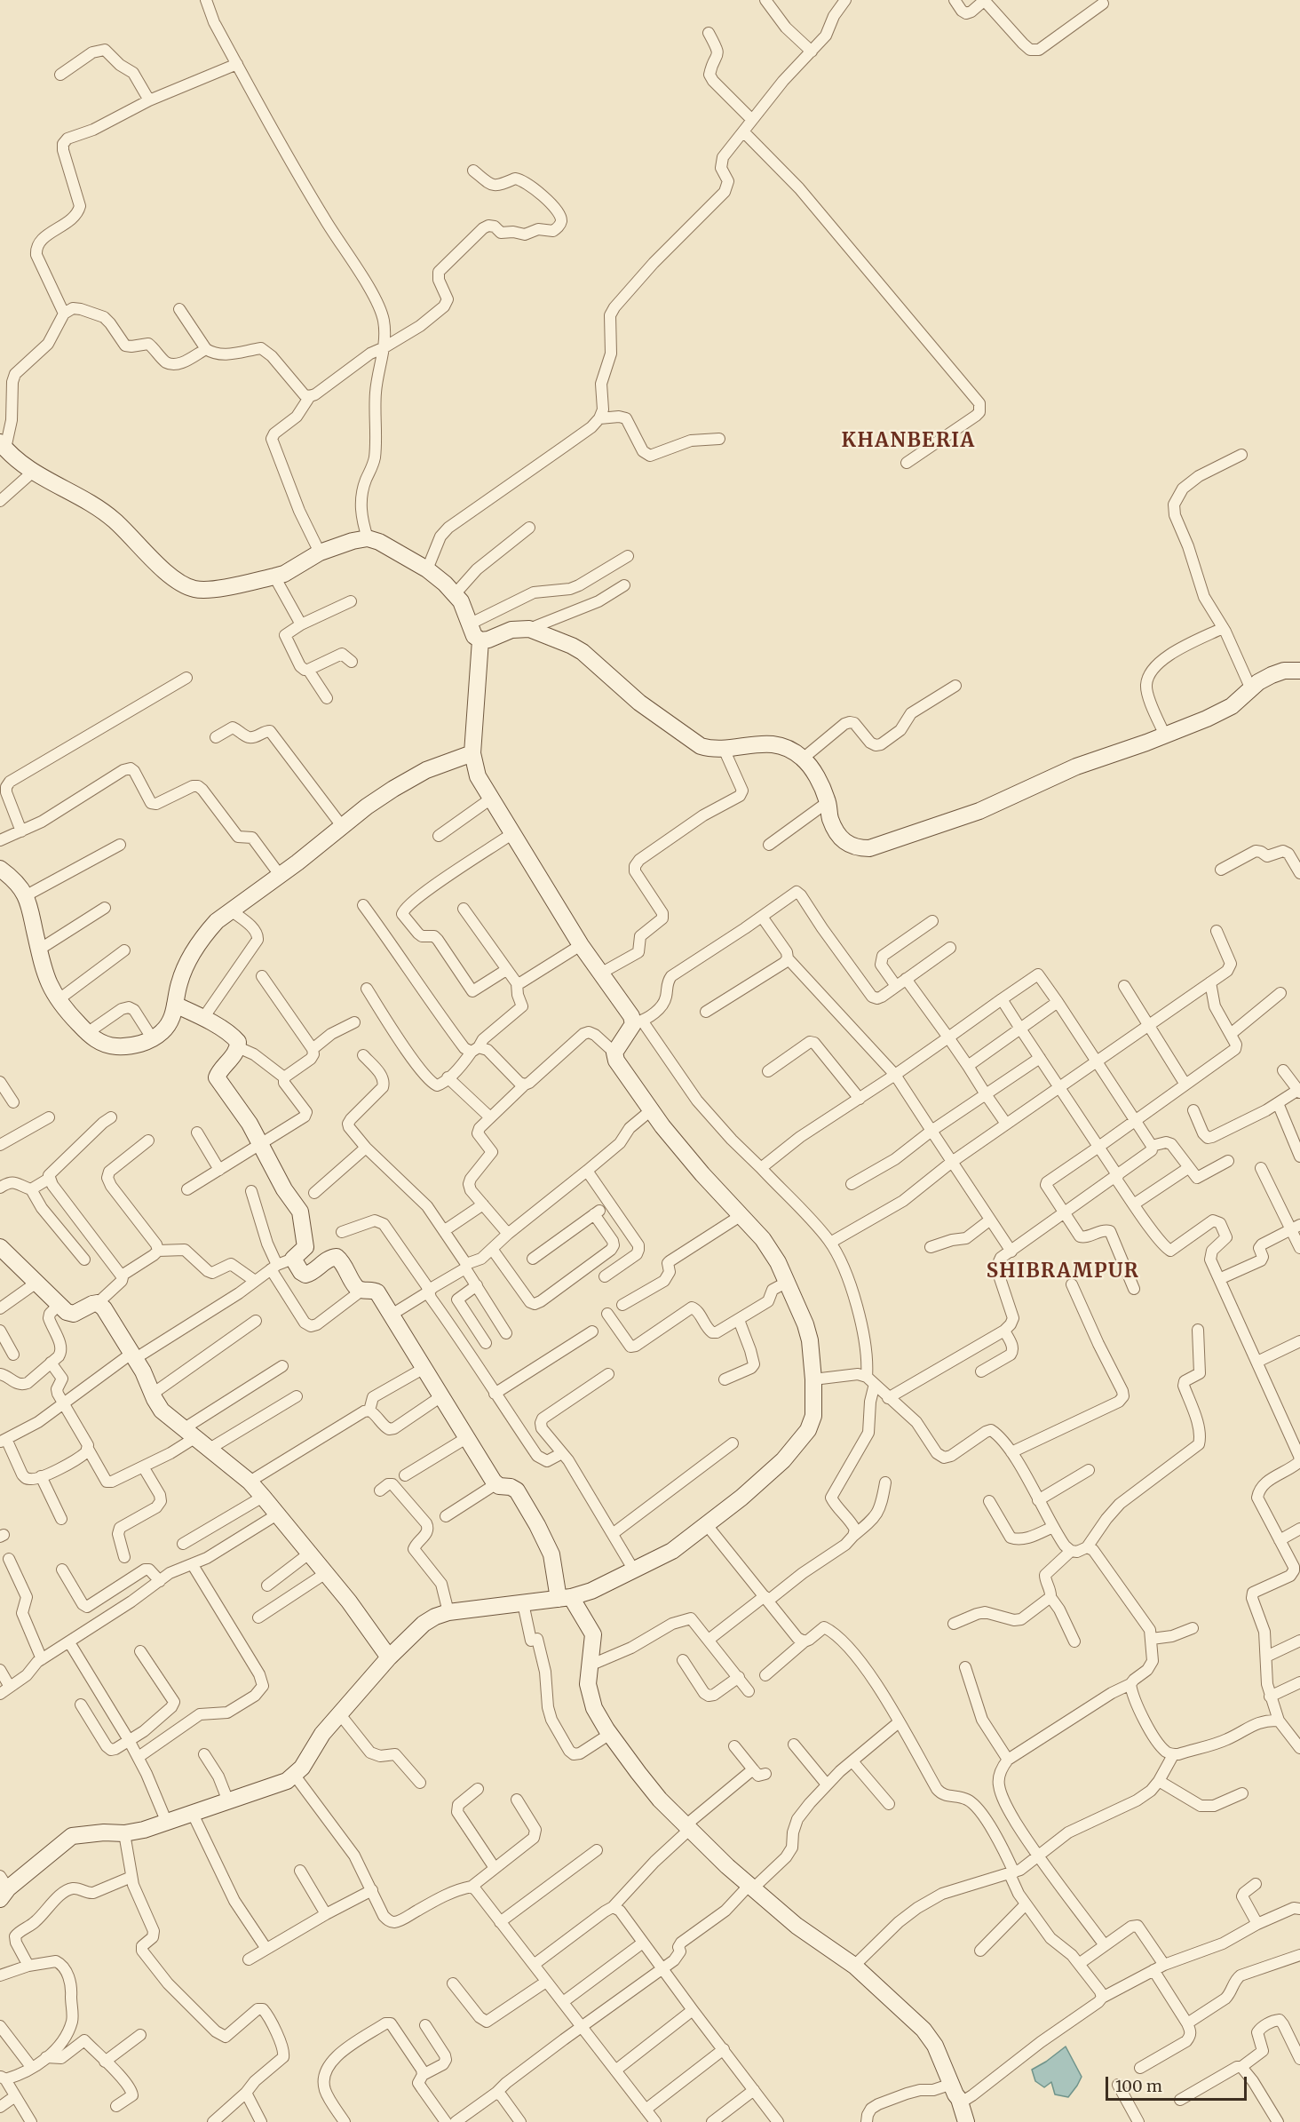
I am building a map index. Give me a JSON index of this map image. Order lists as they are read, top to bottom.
{
  "districts": ["KHANBERIA", "SHIBRAMPUR"],
  "scale_bar": "100 m"
}
